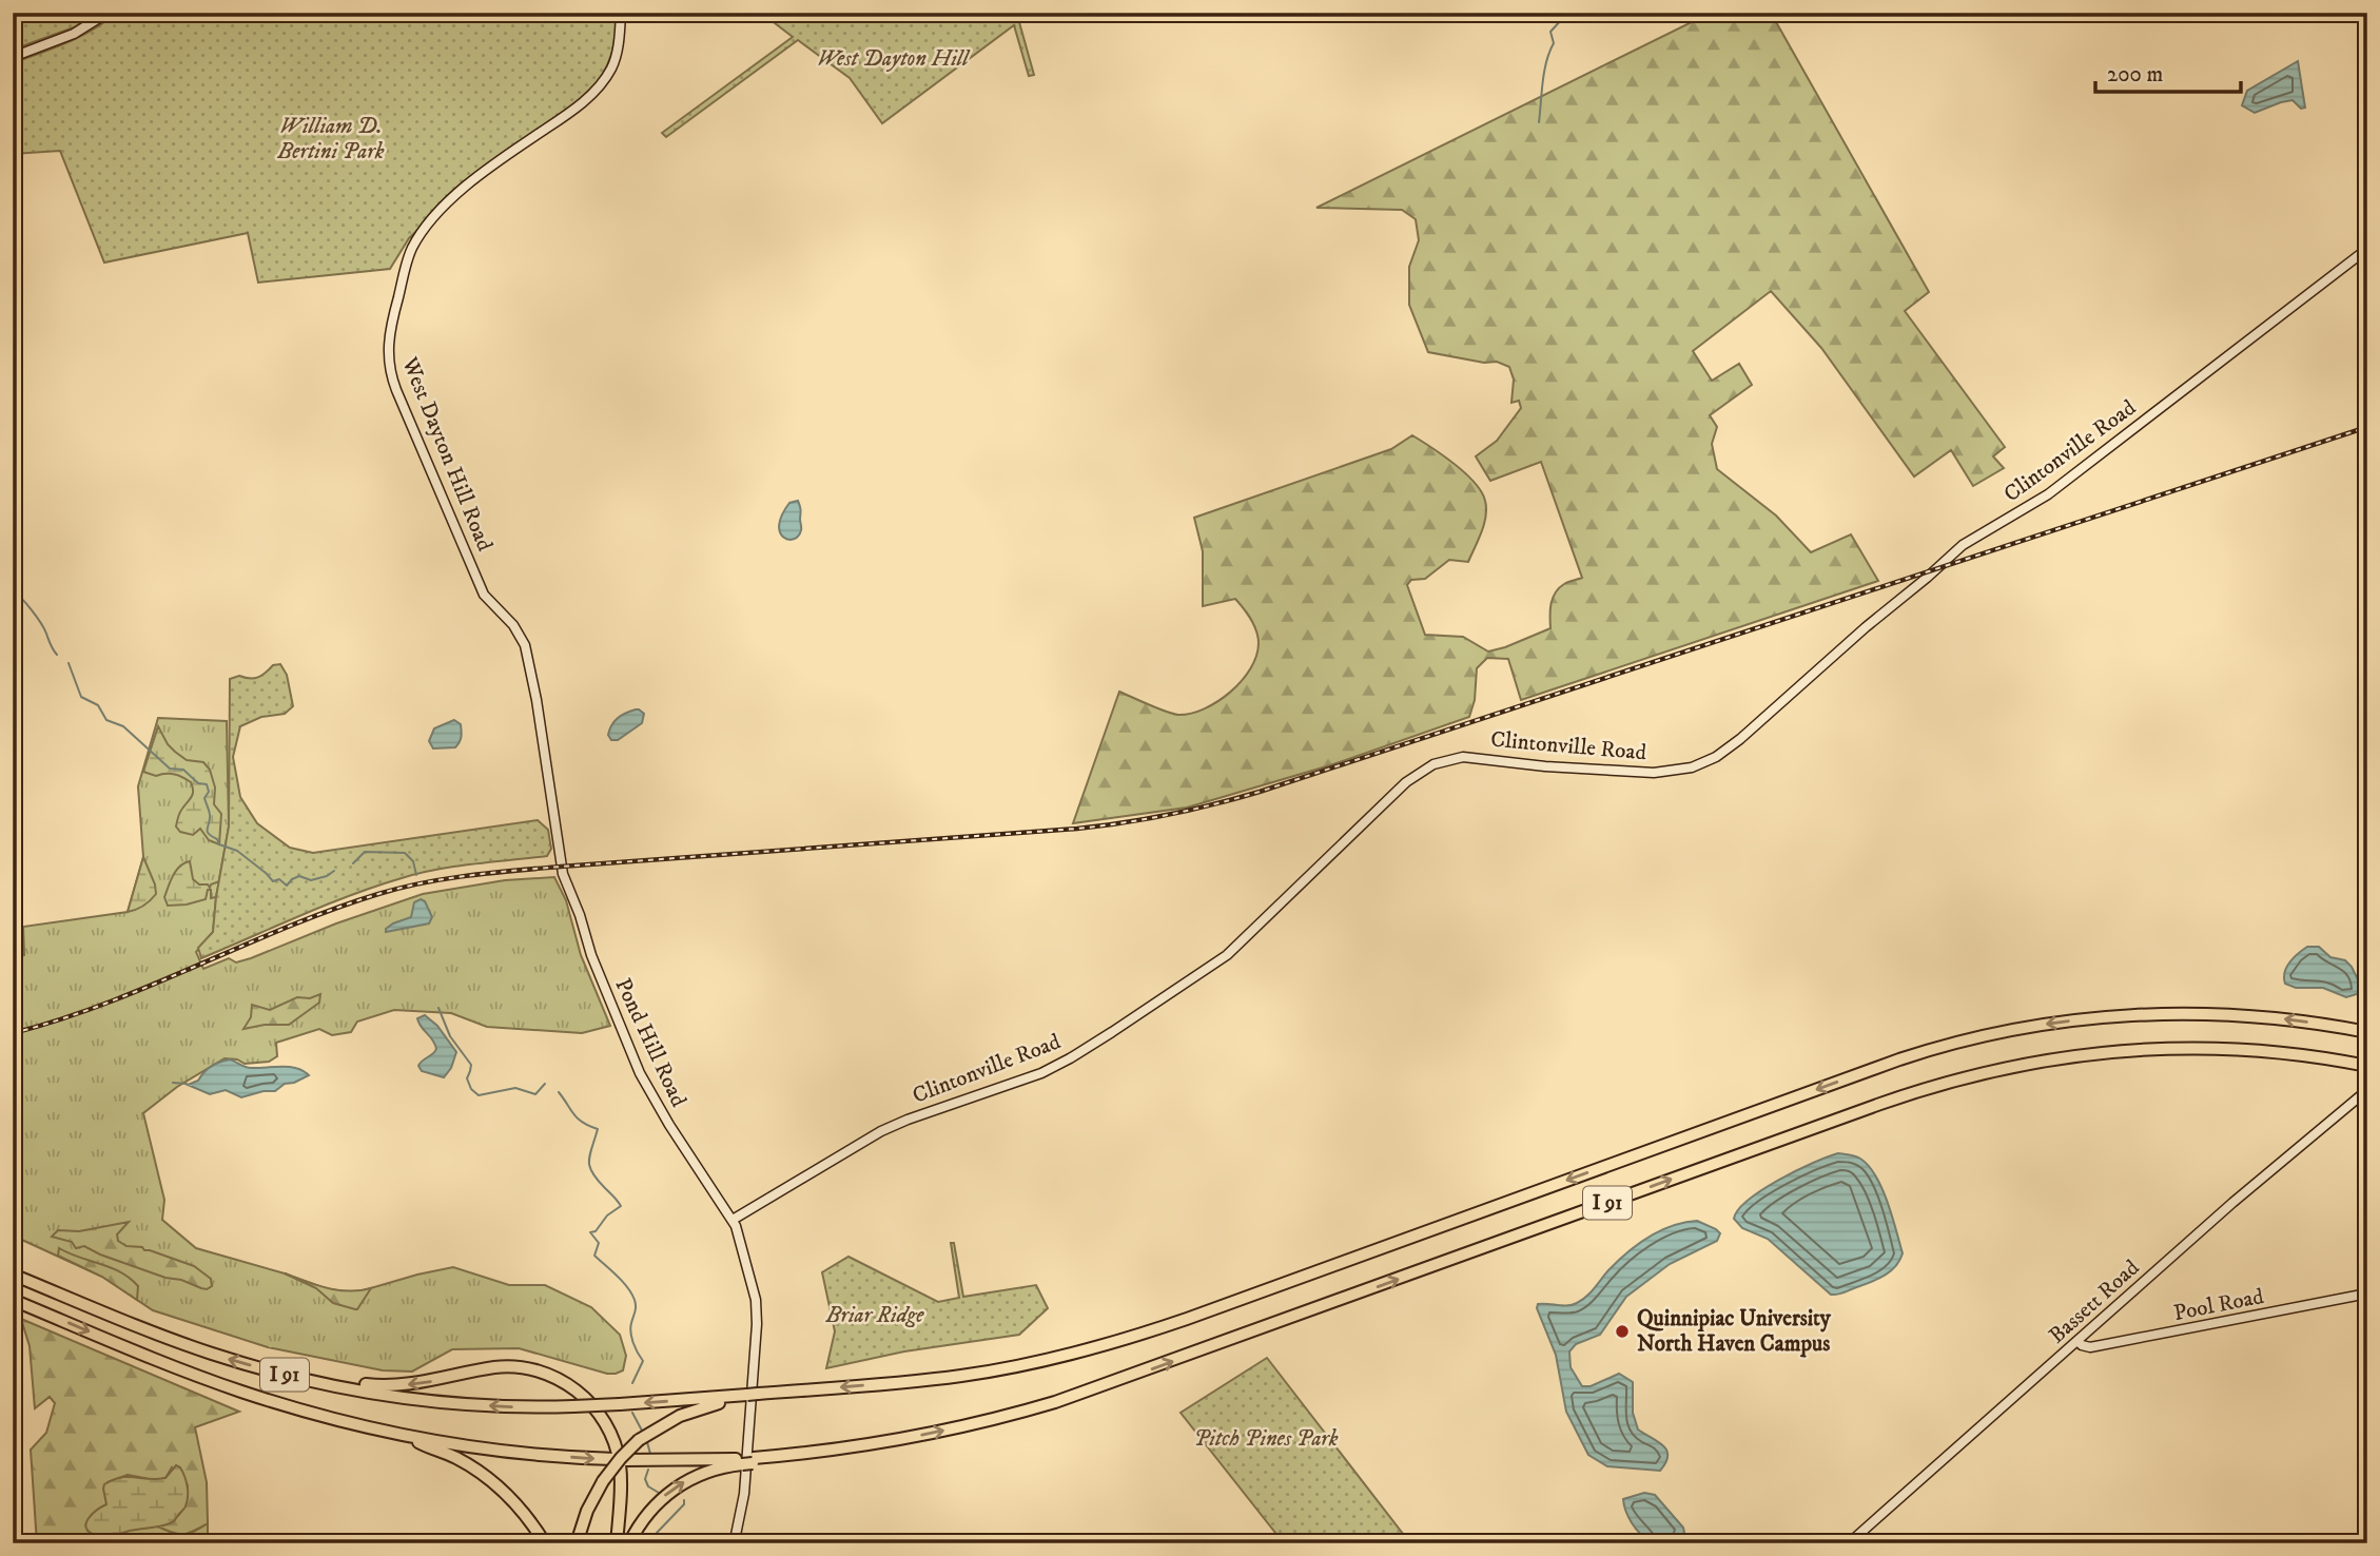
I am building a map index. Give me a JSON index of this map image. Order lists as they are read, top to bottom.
{
  "streets": {
    "highway": ["I 91"],
    "street": [
      "Clintonville Road",
      "West Dayton Hill Road",
      "Pond Hill Road",
      "Bassett Road",
      "Pool Road"
    ]
  },
  "crossings": [
    ["Clintonville Road", "Pond Hill Road"],
    ["West Dayton Hill Road", "Pond Hill Road"],
    ["Bassett Road", "Pool Road"]
  ],
  "parks": [
    "West Dayton Hill",
    "William D. Bertini Park",
    "Briar Ridge",
    "Pitch Pines Park"
  ],
  "places": ["Quinnipiac University North Haven Campus"],
  "scale_bar": "200 m"
}
